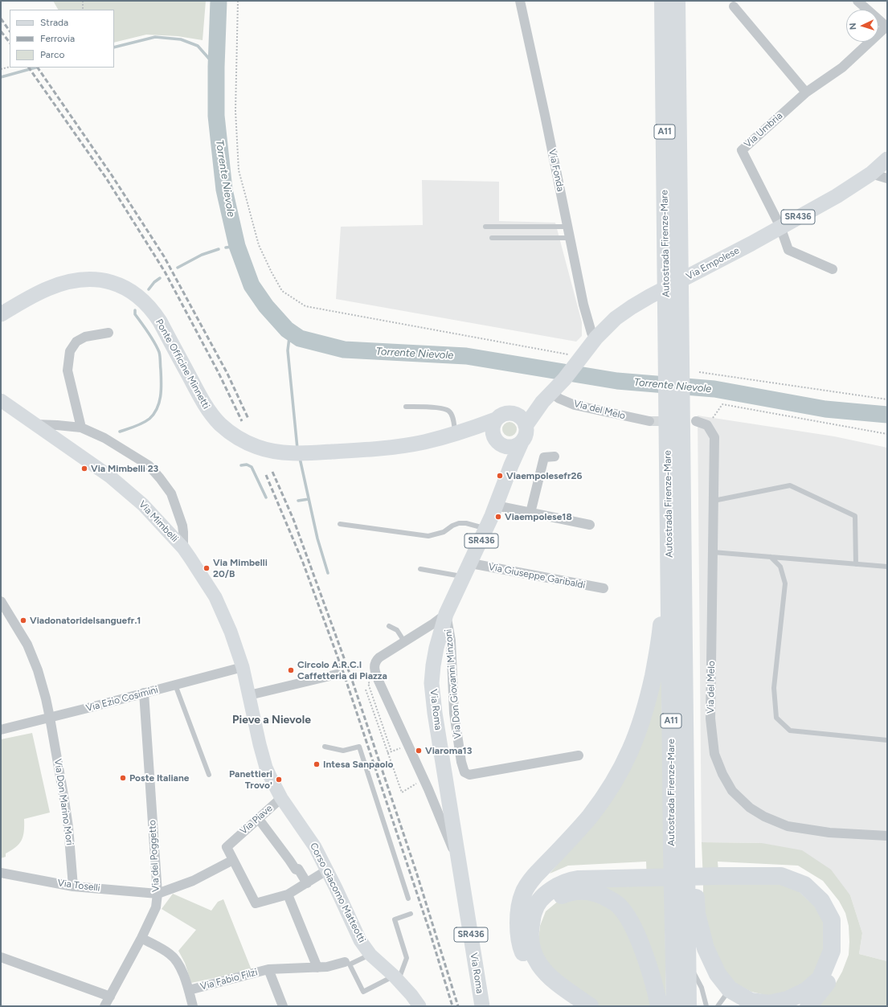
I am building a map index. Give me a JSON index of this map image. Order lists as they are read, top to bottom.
{
  "streets": {
    "highway": ["A11", "Autostrada Firenze-Mare"],
    "main road": [
      "SR436",
      "Via Empolese",
      "Ponte Officine Minnetti",
      "Via Mimbelli",
      "Via Roma",
      "Corso Giacomo Matteotti"
    ],
    "street": [
      "Via Umbria",
      "Via Fonda",
      "Via del Melo",
      "Via Giuseppe Garibaldi",
      "Via Don Giovanni Minzoni",
      "Via Ezio Cosimini",
      "Via Don Marino Mori",
      "Via Piave",
      "Via del Poggetto",
      "Via Toselli",
      "Via Fabio Filzi"
    ]
  },
  "crossings": [
    ["Via Umbria", "Via Empolese"],
    ["Via Fonda", "Via Empolese"],
    ["Via Empolese", "Ponte Officine Minnetti"],
    ["Via Empolese", "Via del Melo"],
    ["Via Empolese", "Via Giuseppe Garibaldi"],
    ["Via Empolese", "Via Don Giovanni Minzoni"],
    ["Via Empolese", "Via Roma"],
    ["Via Mimbelli", "Via Ezio Cosimini"],
    ["Via Mimbelli", "Corso Giacomo Matteotti"],
    ["Via Don Giovanni Minzoni", "Via Roma"],
    ["Via Ezio Cosimini", "Via Don Marino Mori"],
    ["Via Ezio Cosimini", "Via del Poggetto"],
    ["Via Don Marino Mori", "Via Toselli"],
    ["Via Piave", "Corso Giacomo Matteotti"],
    ["Via del Poggetto", "Via Toselli"]
  ],
  "districts": ["Pieve a Nievole"],
  "water": ["Torrente Nievole"],
  "places": [
    "Via Mimbelli 23",
    "Viaempolesefr26",
    "Viaempolese18",
    "Via Mimbelli 20/B",
    "Viadonatoridelsanguefr.1",
    "Circolo A.R.C.I Caffetteria di Piazza",
    "Viaroma13",
    "Intesa Sanpaolo",
    "Poste Italiane",
    "Panettieri Trovo'"
  ],
  "legend": ["Strada", "Ferrovia", "Parco"],
  "north": "left"
}
